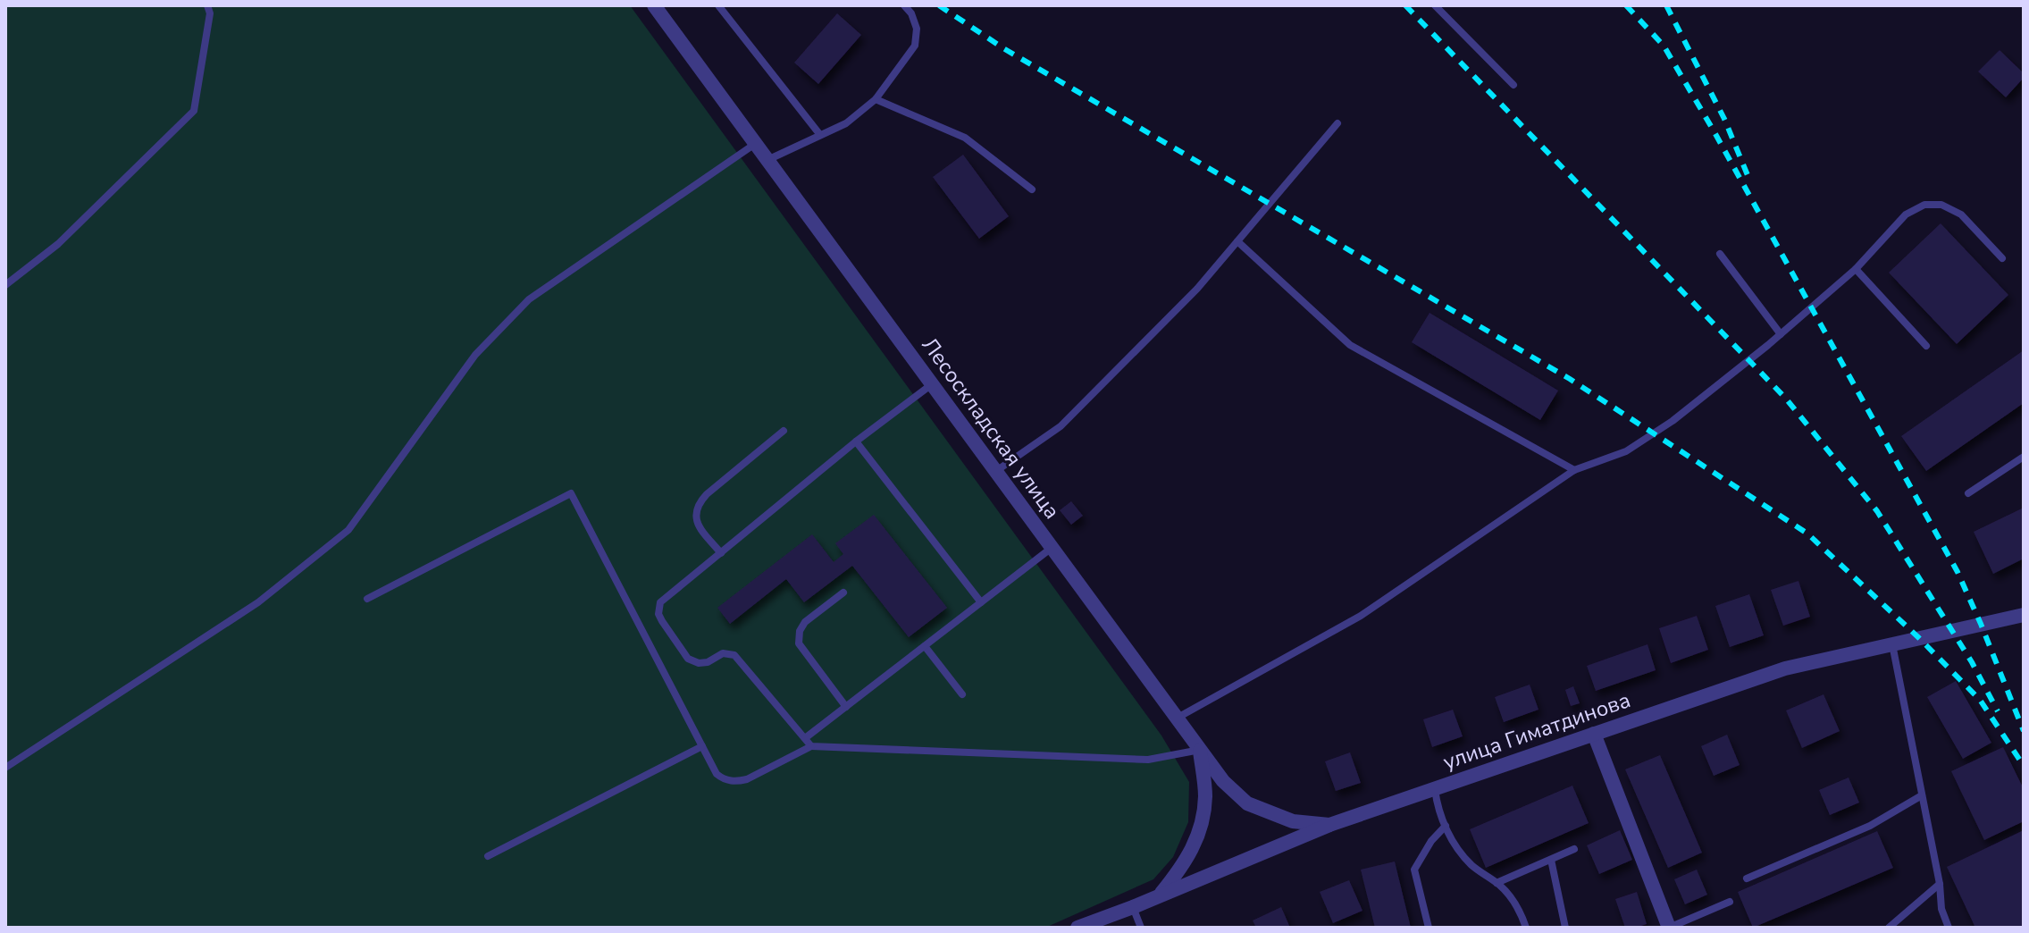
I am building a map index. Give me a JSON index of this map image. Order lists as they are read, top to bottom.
{
  "streets": {
    "street": ["Лесоскладская улица", "улица Гиматдинова"]
  },
  "crossings": [
    ["Лесоскладская улица", "улица Гиматдинова"]
  ]
}
